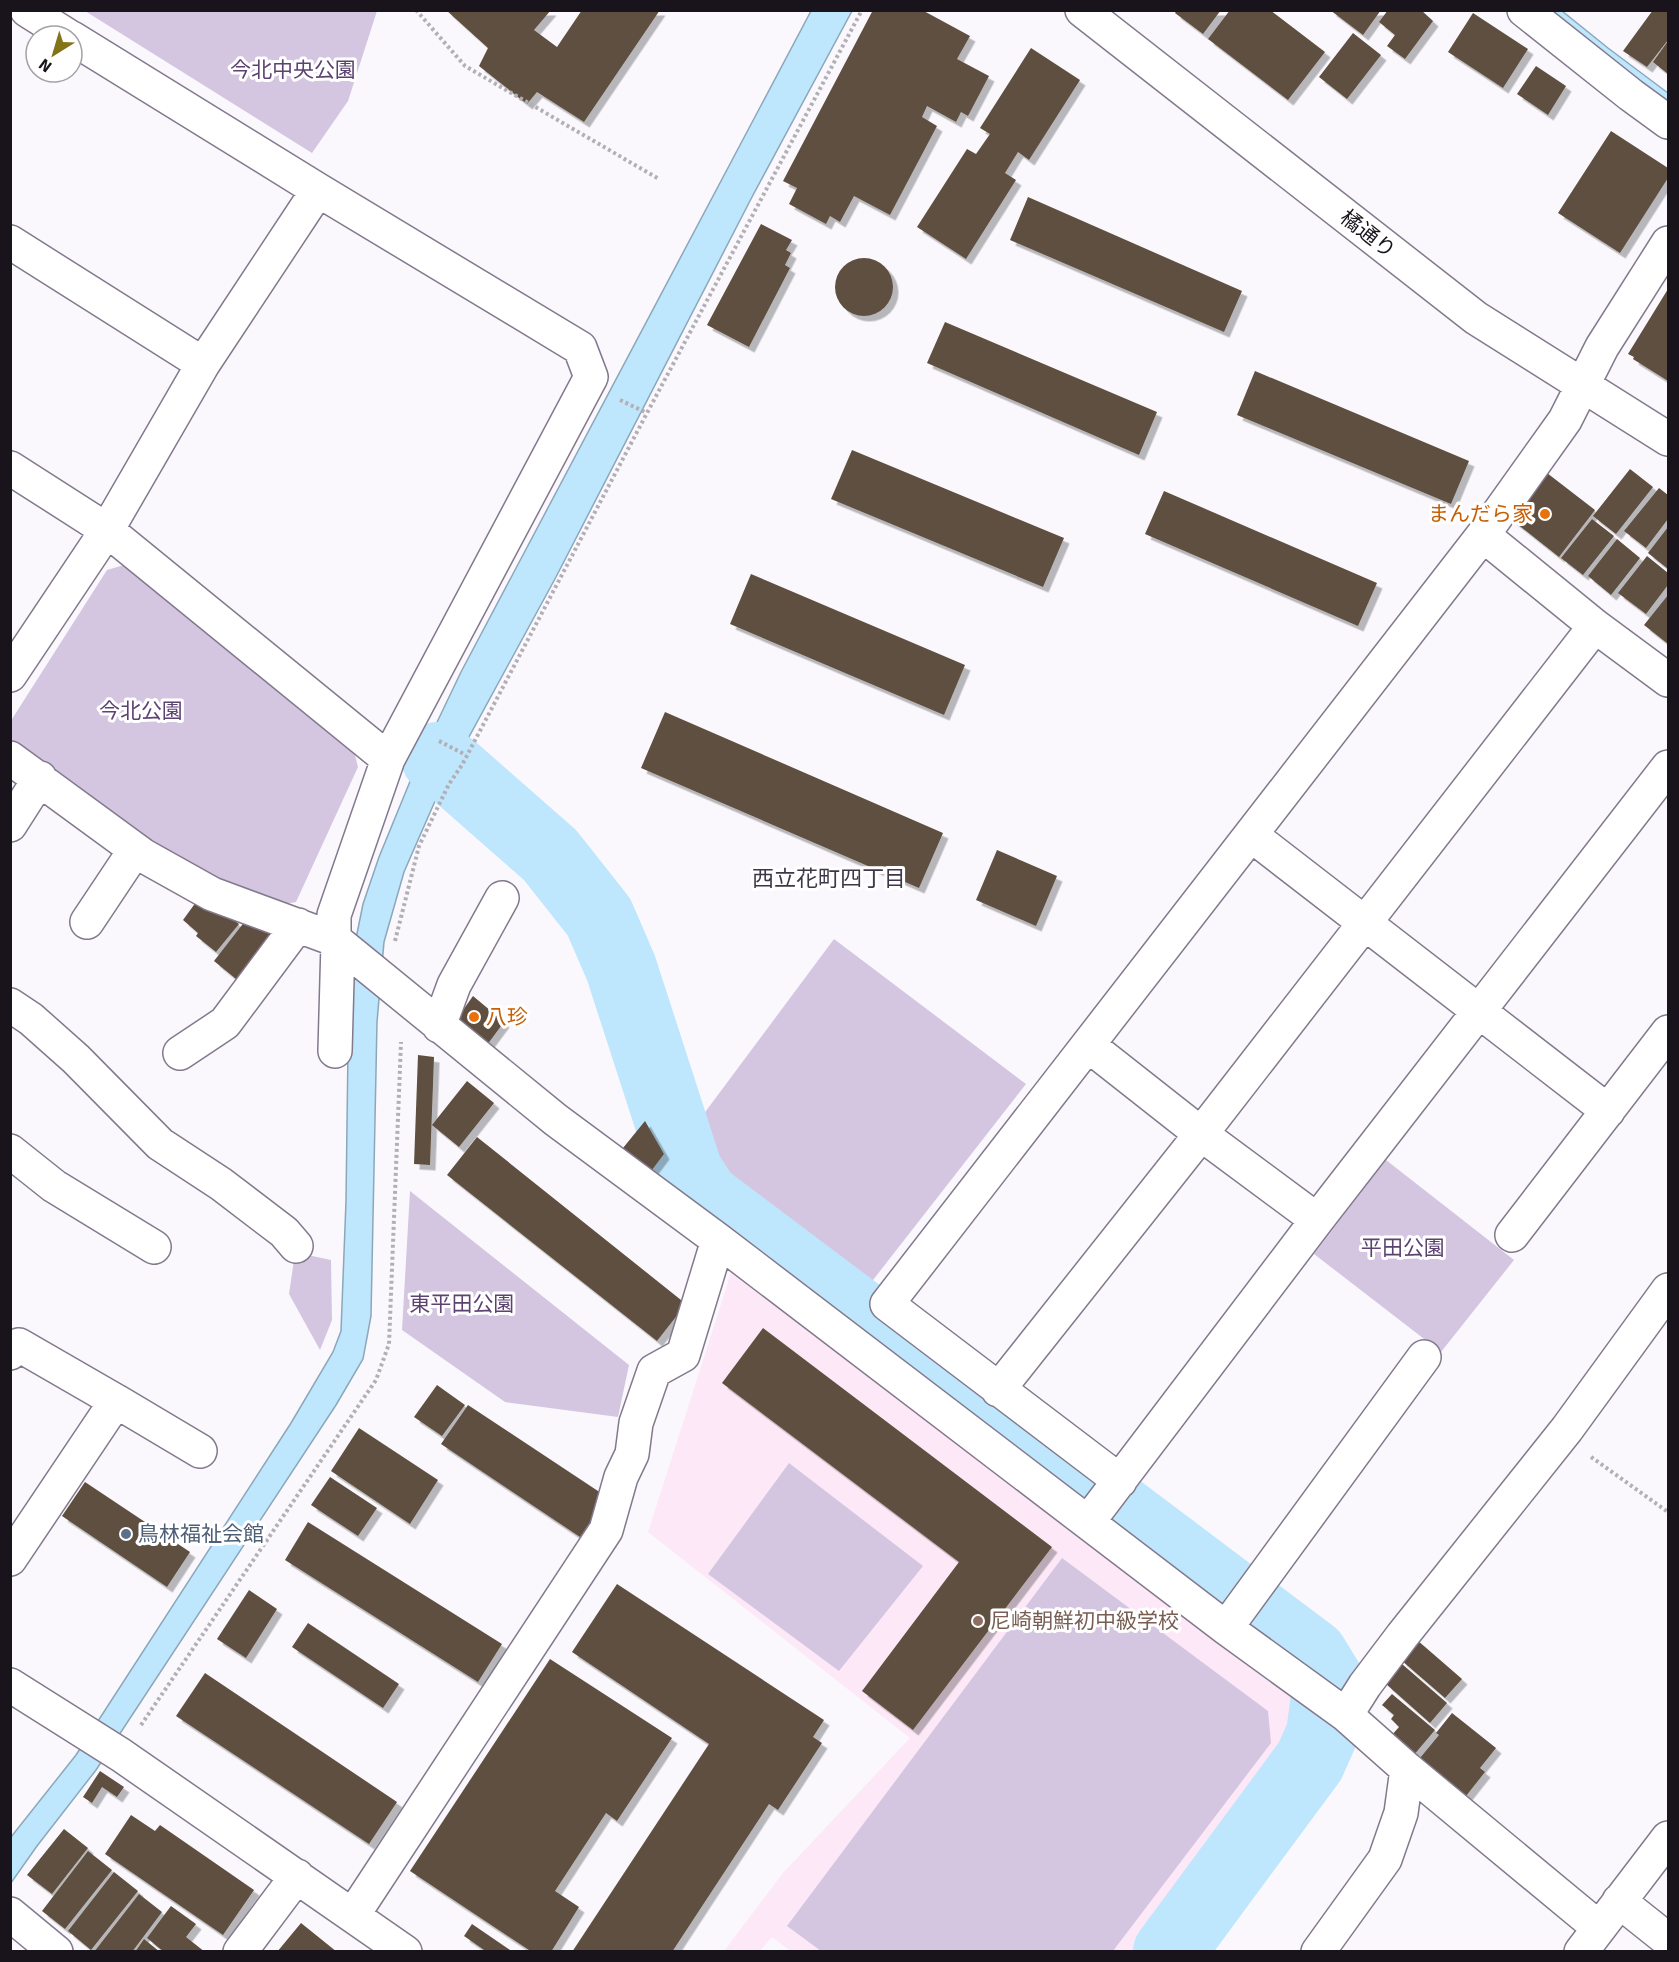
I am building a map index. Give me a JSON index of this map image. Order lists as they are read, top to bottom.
{
  "streets": {
    "street": ["橘通り"]
  },
  "districts": ["西立花町四丁目"],
  "parks": [
    "今北中央公園",
    "今北公園",
    "平田公園",
    "東平田公園"
  ],
  "places": [
    "まんだら家",
    "八珍",
    "鳥林福祉会館",
    "尼崎朝鮮初中級学校"
  ],
  "north": "bottom left"
}
